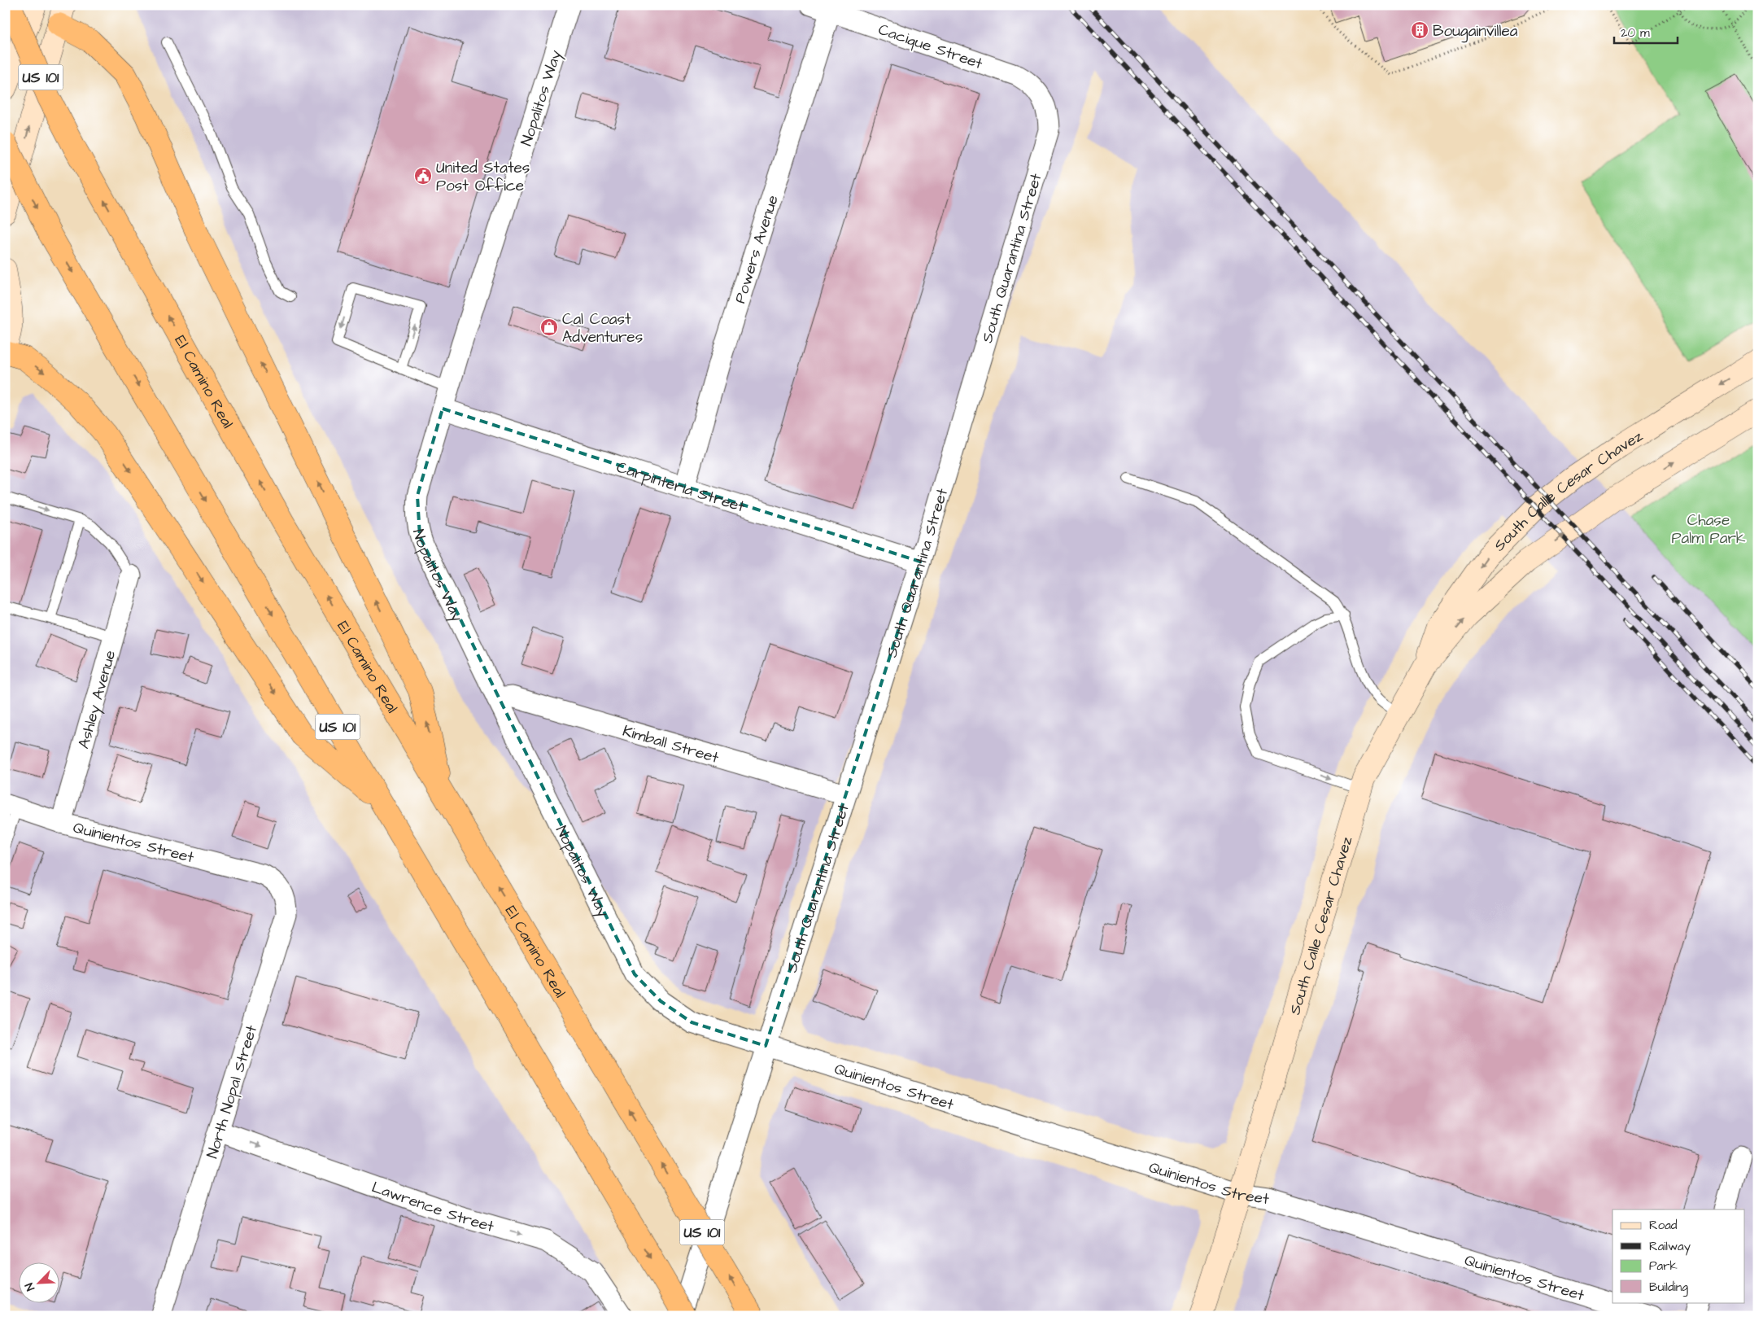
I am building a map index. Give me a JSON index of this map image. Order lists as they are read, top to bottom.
{
  "streets": {
    "highway": ["US 101", "El Camino Real"],
    "street": [
      "Cacique Street",
      "Nopalitos Way",
      "Powers Avenue",
      "South Quarantina Street",
      "Carpinteria Street",
      "South Calle Cesar Chavez",
      "Ashley Avenue",
      "Kimball Street",
      "Quinientos Street",
      "North Nopal Street",
      "Lawrence Street"
    ]
  },
  "crossings": [
    ["Cacique Street", "Powers Avenue"],
    ["Cacique Street", "South Quarantina Street"],
    ["Nopalitos Way", "South Quarantina Street"],
    ["Nopalitos Way", "Carpinteria Street"],
    ["Nopalitos Way", "Kimball Street"],
    ["Nopalitos Way", "Quinientos Street"],
    ["Powers Avenue", "Carpinteria Street"],
    ["South Quarantina Street", "Carpinteria Street"],
    ["South Quarantina Street", "Kimball Street"],
    ["South Quarantina Street", "Quinientos Street"],
    ["South Calle Cesar Chavez", "Quinientos Street"],
    ["Ashley Avenue", "Quinientos Street"],
    ["Quinientos Street", "North Nopal Street"],
    ["North Nopal Street", "Lawrence Street"]
  ],
  "one_way": ["Lawrence Street"],
  "parks": ["Chase Palm Park"],
  "places": {
    "building": ["Bougainvillea"],
    "public building": ["United States Post Office"],
    "shop": ["Cal Coast Adventures"]
  },
  "legend": [
    "Road",
    "Railway",
    "Park",
    "Building"
  ],
  "scale_bar": "20 m",
  "north": "bottom left"
}
